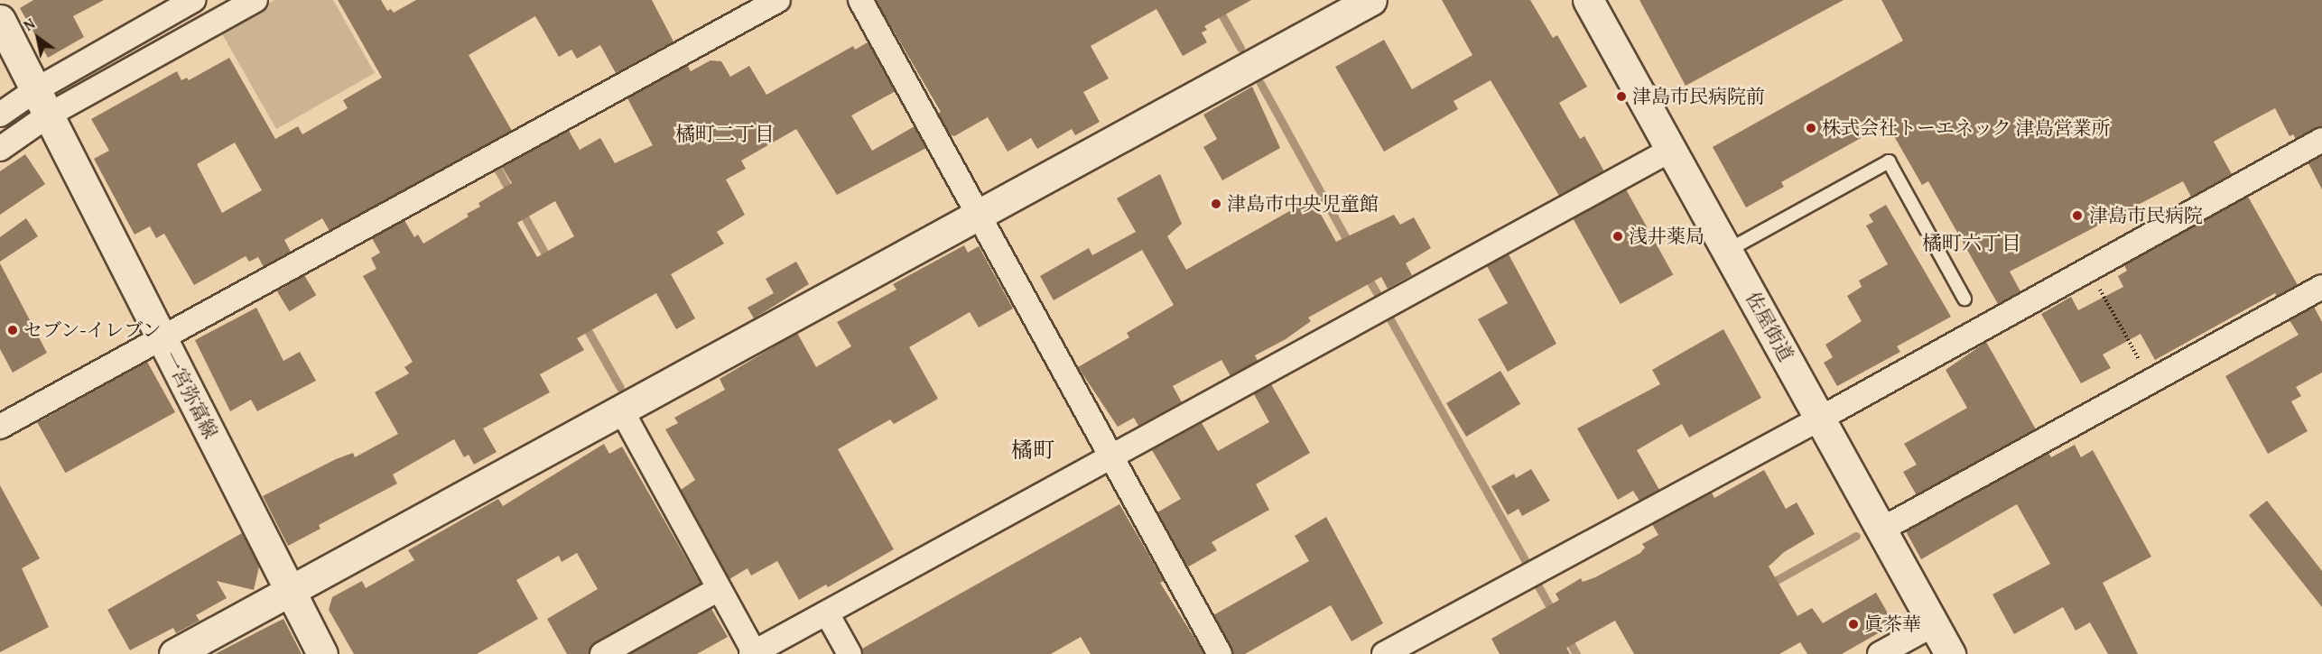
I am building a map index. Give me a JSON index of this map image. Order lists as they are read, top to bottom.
{
  "streets": {
    "street": ["佐屋街道", "一宮弥富線"]
  },
  "districts": ["橘町二丁目", "橘町六丁目", "橘町"],
  "places": [
    "津島市民病院前",
    "株式会社トーエネック 津島営業所",
    "津島市中央児童館",
    "津島市民病院",
    "浅井薬局",
    "セブン-イレブン",
    "眞茶華"
  ],
  "north": "top left"
}
